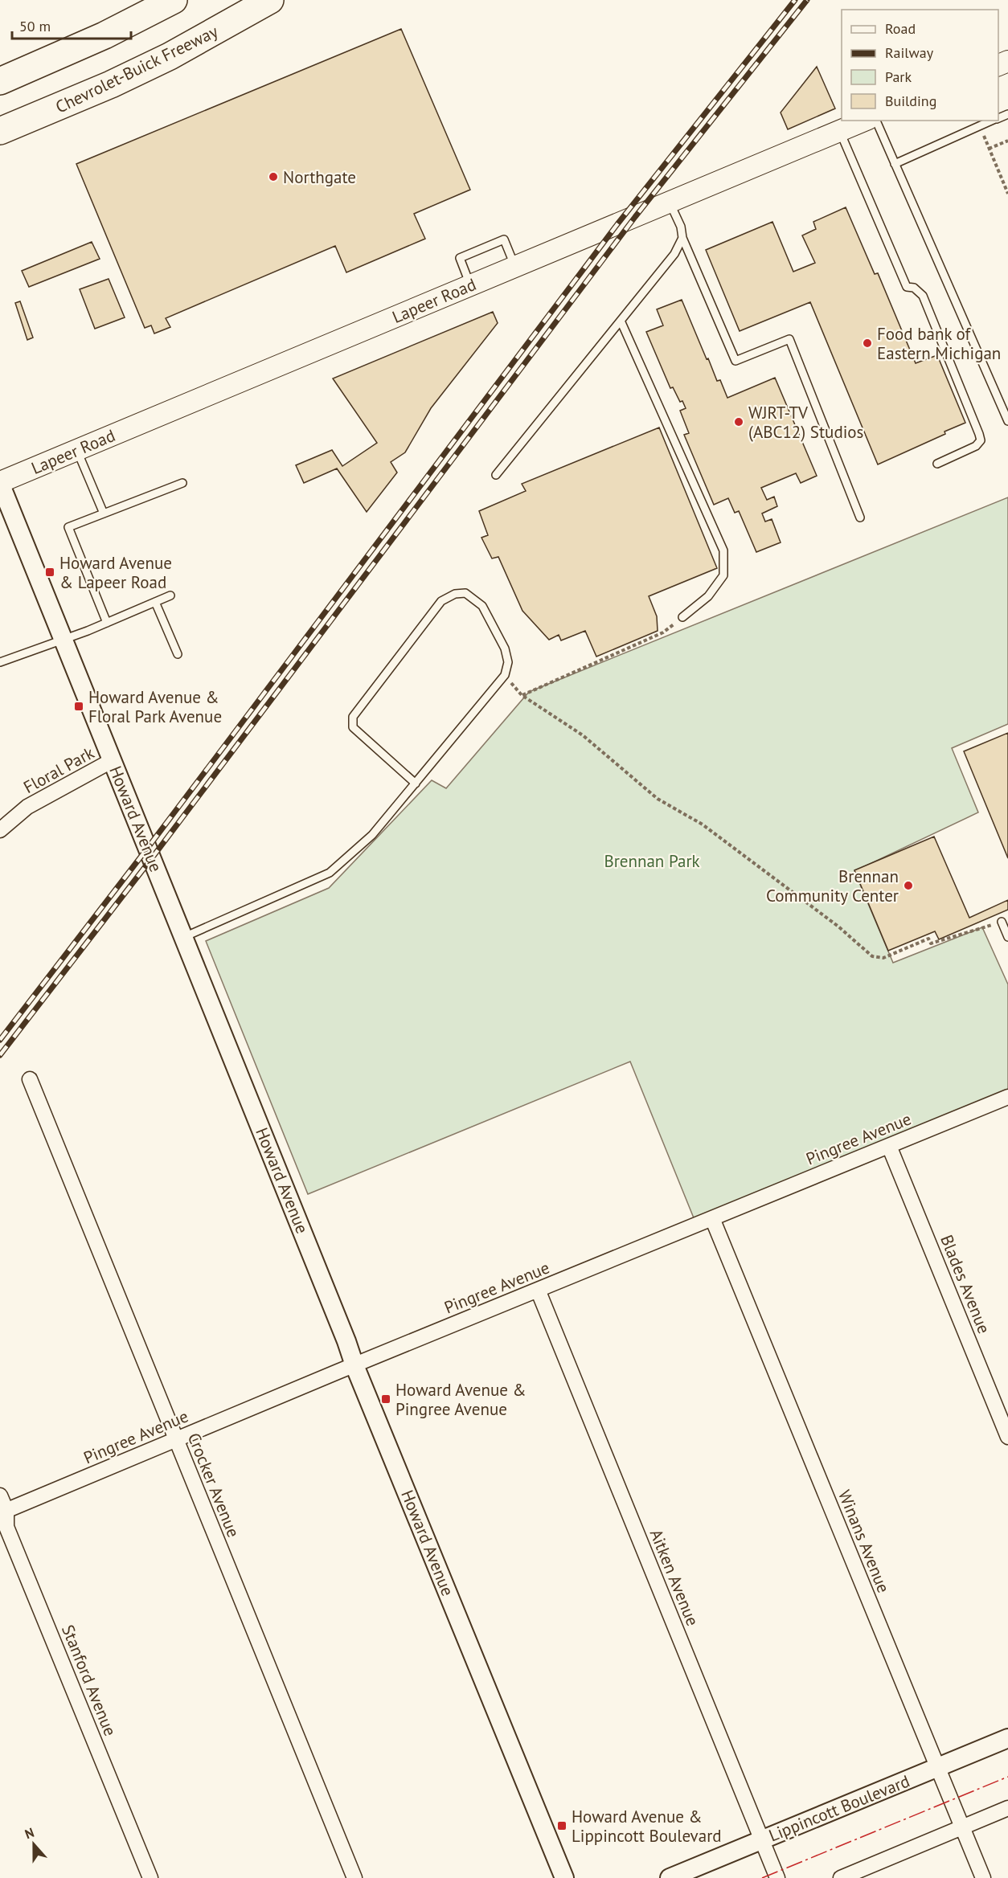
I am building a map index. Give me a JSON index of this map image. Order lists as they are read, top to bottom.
{
  "streets": {
    "highway": ["Chevrolet-Buick Freeway"],
    "main road": ["Lapeer Road"],
    "street": [
      "Floral Park",
      "Howard Avenue",
      "Pingree Avenue",
      "Blades Avenue",
      "Crocker Avenue",
      "Winans Avenue",
      "Aitken Avenue",
      "Stanford Avenue",
      "Lippincott Boulevard"
    ]
  },
  "crossings": [
    ["Lapeer Road", "Howard Avenue"],
    ["Floral Park", "Howard Avenue"],
    ["Howard Avenue", "Pingree Avenue"],
    ["Pingree Avenue", "Blades Avenue"],
    ["Pingree Avenue", "Crocker Avenue"],
    ["Pingree Avenue", "Winans Avenue"],
    ["Pingree Avenue", "Aitken Avenue"],
    ["Pingree Avenue", "Stanford Avenue"],
    ["Winans Avenue", "Lippincott Boulevard"],
    ["Aitken Avenue", "Lippincott Boulevard"]
  ],
  "parks": ["Brennan Park"],
  "places": {
    "other": [
      "Northgate",
      "Food bank of Eastern Michigan",
      "WJRT-TV (ABC12) Studios",
      "Brennan Community Center"
    ],
    "transit": [
      "Howard Avenue & Lapeer Road",
      "Howard Avenue & Floral Park Avenue",
      "Howard Avenue & Pingree Avenue",
      "Howard Avenue & Lippincott Boulevard"
    ]
  },
  "legend": [
    "Road",
    "Railway",
    "Park",
    "Building"
  ],
  "scale_bar": "50 m",
  "north": "top"
}
